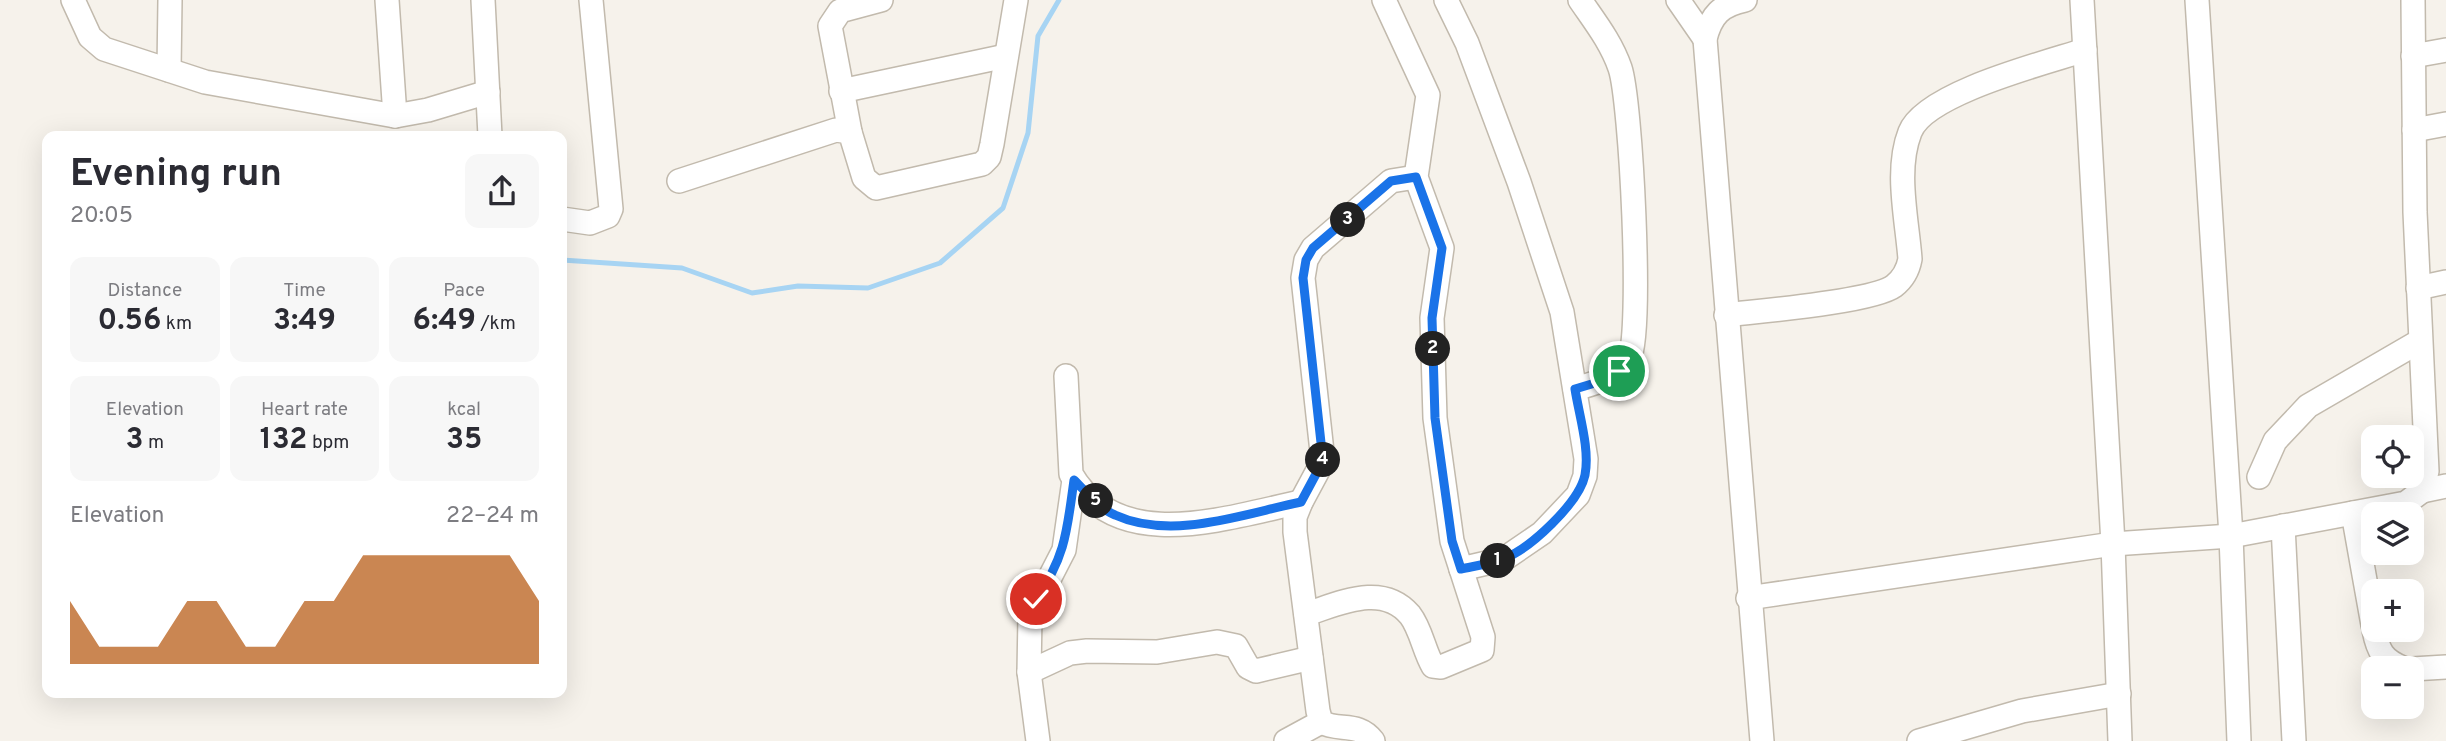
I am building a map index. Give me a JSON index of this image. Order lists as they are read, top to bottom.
{
  "page": {
    "heading": ["Evening run", "20:05"],
    "pins": [
      "3",
      "2",
      "4",
      "5",
      "1"
    ],
    "stats": [
      ["Distance", "0.56 km"],
      ["Time", "3:49"],
      ["Pace", "6:49 /km"],
      ["Elevation", "3 m"],
      ["Heart rate", "132 bpm"],
      ["kcal", "35"]
    ],
    "map_buttons": ["+", "−"],
    "chart": ["Elevation", "22–24 m"]
  }
}
